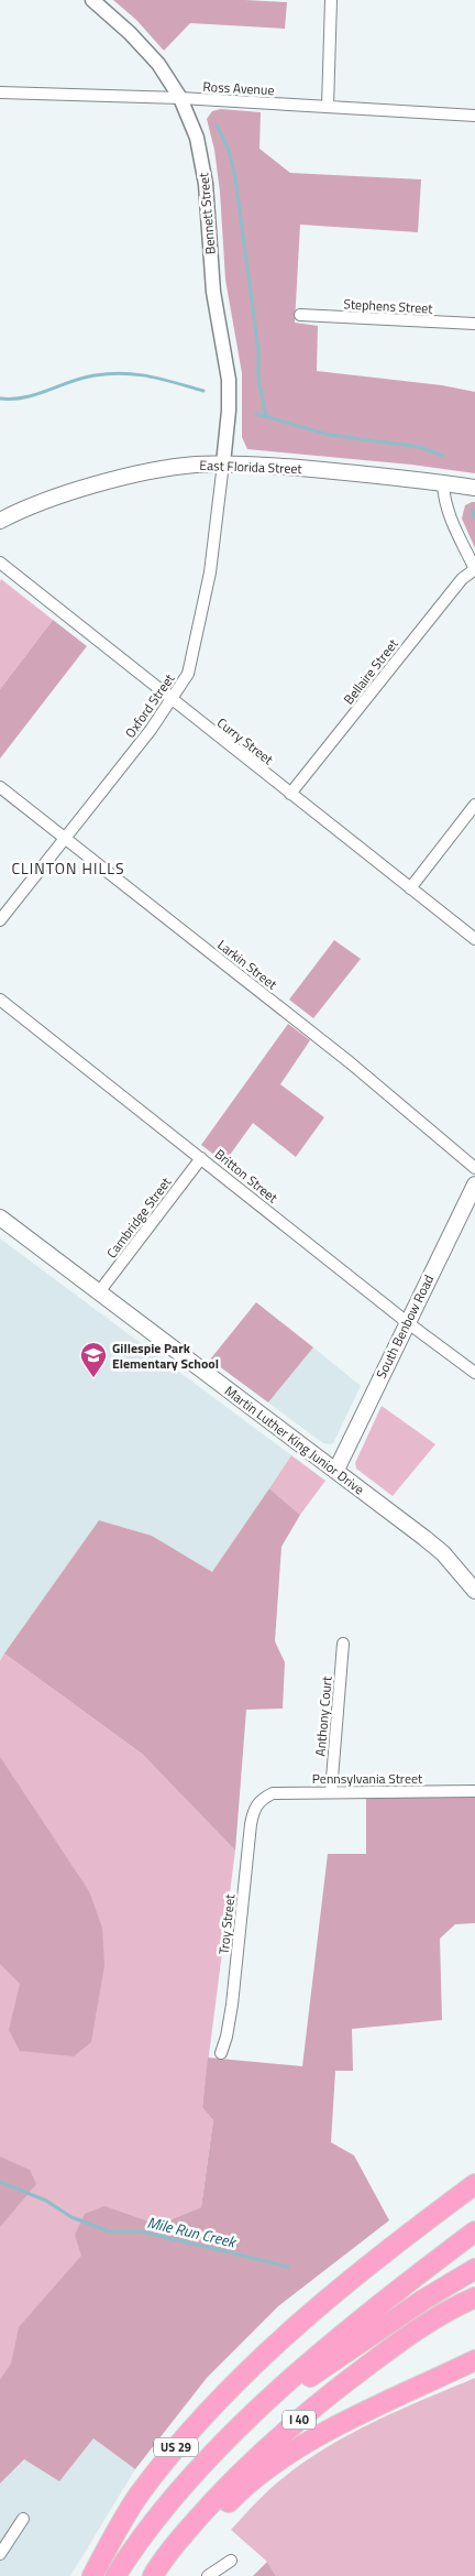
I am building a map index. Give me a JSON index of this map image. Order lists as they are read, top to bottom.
{
  "streets": {
    "highway": ["I 40", "US 29"],
    "main road": ["East Florida Street", "South Benbow Road", "Martin Luther King Junior Drive"],
    "street": [
      "Ross Avenue",
      "Bennett Street",
      "Stephens Street",
      "Bellaire Street",
      "Oxford Street",
      "Curry Street",
      "Larkin Street",
      "Britton Street",
      "Cambridge Street",
      "Anthony Court",
      "Pennsylvania Street",
      "Troy Street"
    ]
  },
  "crossings": [
    ["Ross Avenue", "Bennett Street"],
    ["Bennett Street", "East Florida Street"],
    ["Bennett Street", "Oxford Street"],
    ["East Florida Street", "Oxford Street"],
    ["Bellaire Street", "Curry Street"],
    ["Oxford Street", "Curry Street"],
    ["Oxford Street", "Larkin Street"],
    ["Britton Street", "Cambridge Street"],
    ["Britton Street", "South Benbow Road"],
    ["Cambridge Street", "Martin Luther King Junior Drive"],
    ["South Benbow Road", "Martin Luther King Junior Drive"],
    ["Anthony Court", "Pennsylvania Street"],
    ["Pennsylvania Street", "Troy Street"]
  ],
  "districts": ["CLINTON HILLS"],
  "water": ["Mile Run Creek"],
  "places": {
    "school or university": ["Gillespie Park Elementary School"]
  }
}
